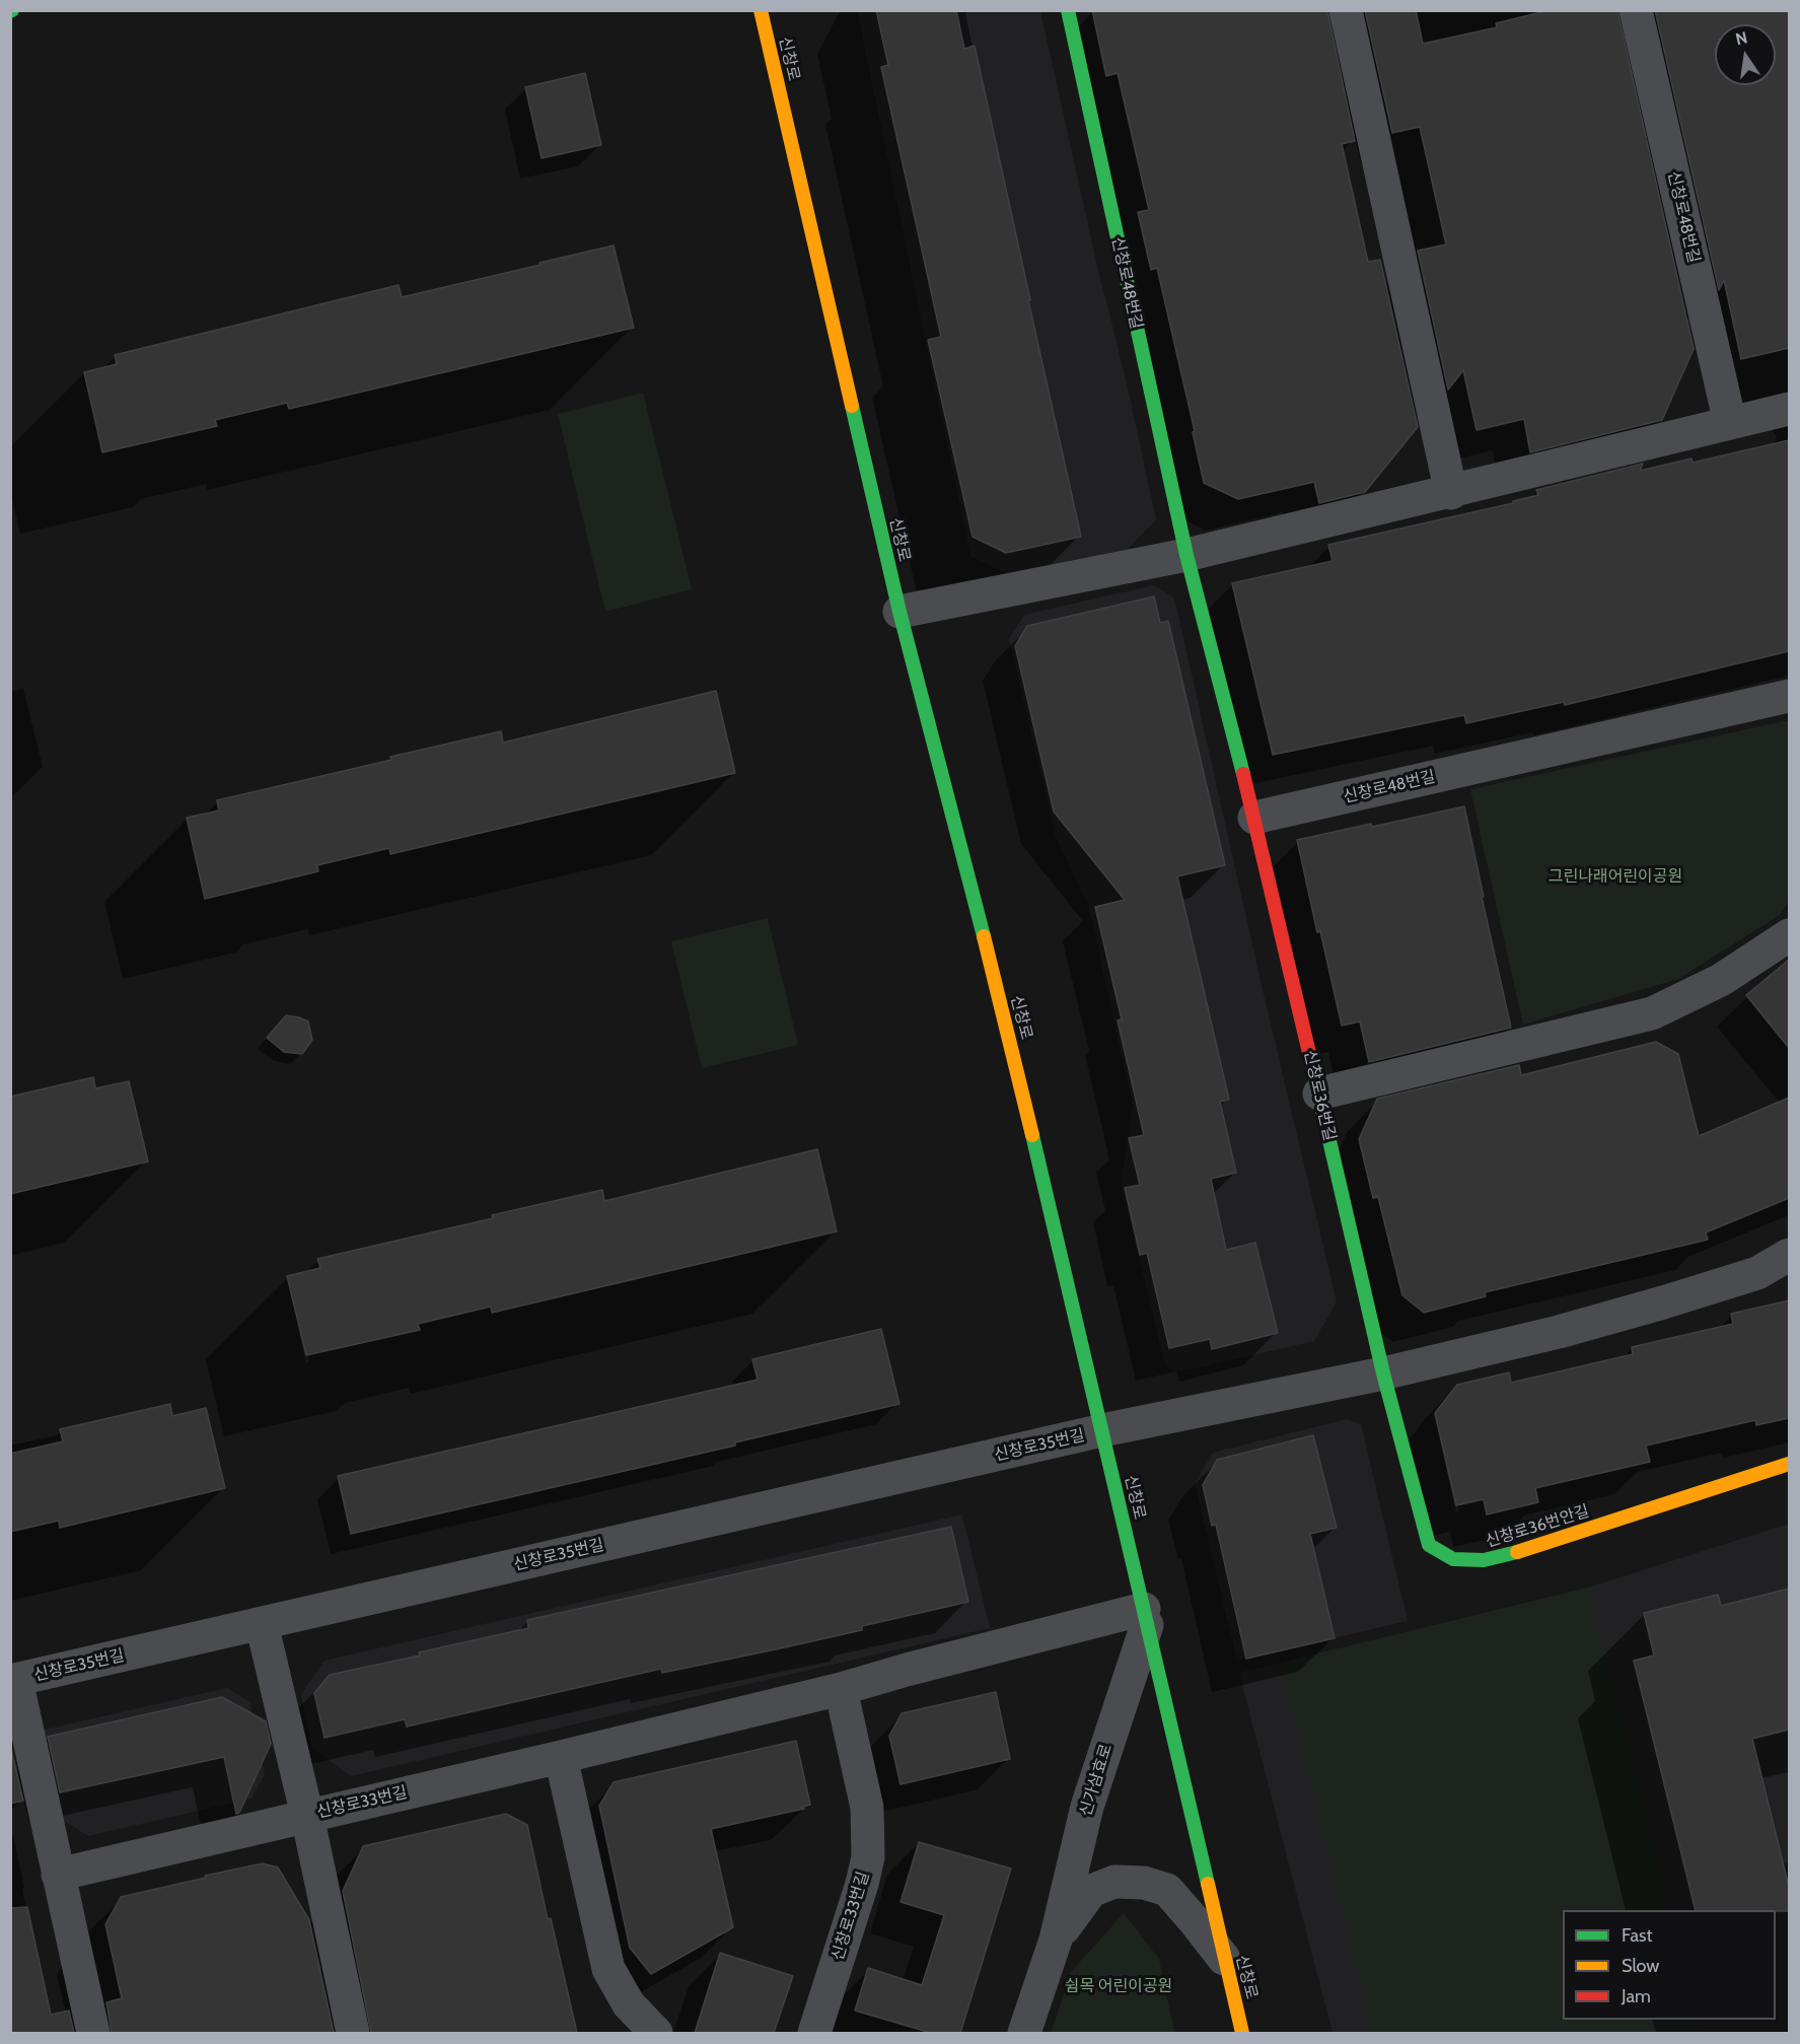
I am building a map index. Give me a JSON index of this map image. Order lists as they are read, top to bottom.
{
  "streets": {
    "main road": [
      "신창로",
      "신창로48번길",
      "신창로36번길",
      "신창로36번안길"
    ],
    "street": ["신창로35번길", "신가삼효로", "신창로33번길"]
  },
  "crossings": [
    ["신창로", "신창로35번길"],
    ["신창로", "신가삼효로"],
    ["신창로", "신창로33번길"],
    ["신창로48번길", "신창로36번길"],
    ["신창로36번길", "신창로36번안길"],
    ["신창로35번길", "신창로33번길"],
    ["신가삼효로", "신창로33번길"]
  ],
  "parks": ["그린나래어린이공원", "쉼목 어린이공원"],
  "legend": ["Fast", "Slow", "Jam"],
  "north": "top"
}
